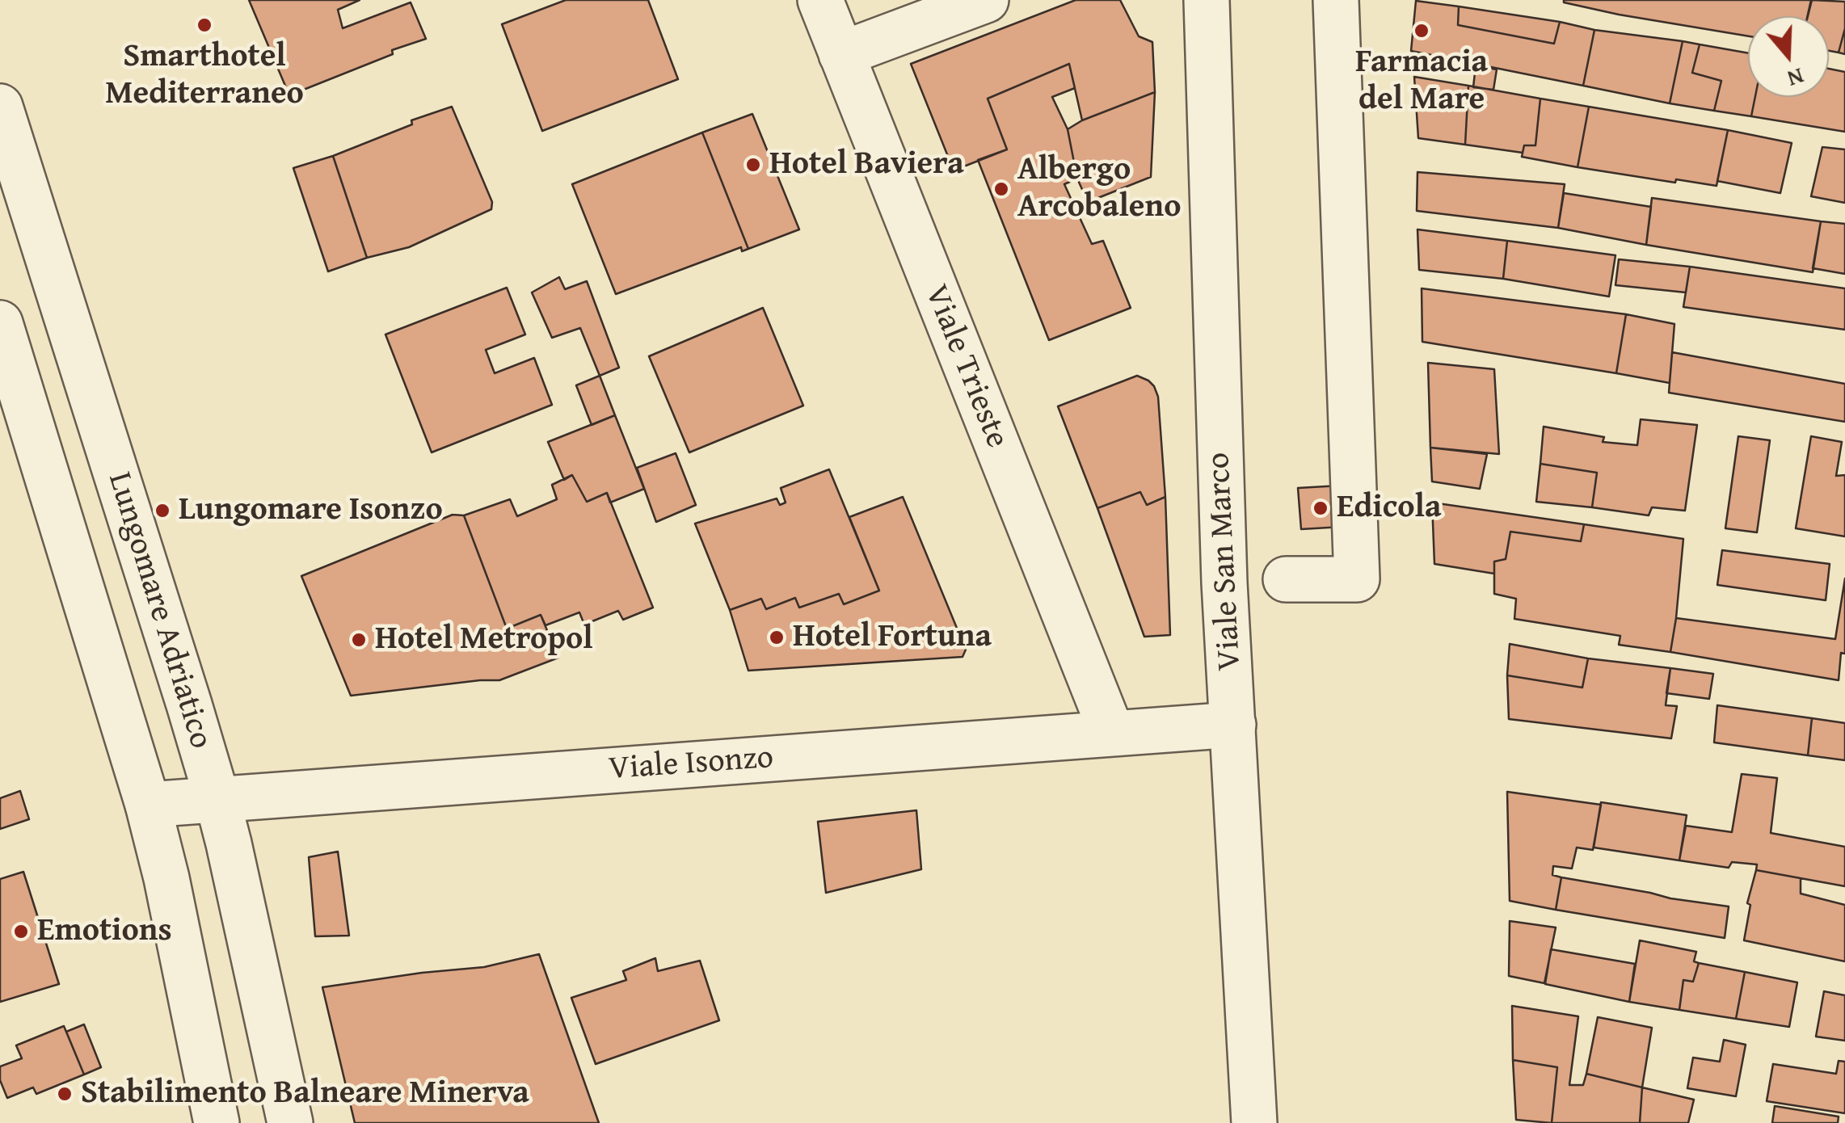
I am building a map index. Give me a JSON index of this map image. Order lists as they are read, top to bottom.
{
  "streets": {
    "street": [
      "Viale Trieste",
      "Viale San Marco",
      "Lungomare Adriatico",
      "Viale Isonzo"
    ]
  },
  "crossings": [
    ["Viale Trieste", "Viale Isonzo"],
    ["Viale San Marco", "Viale Isonzo"],
    ["Lungomare Adriatico", "Viale Isonzo"]
  ],
  "places": [
    "Smarthotel Mediterraneo",
    "Farmacia del Mare",
    "Hotel Baviera",
    "Albergo Arcobaleno",
    "Edicola",
    "Lungomare Isonzo",
    "Hotel Fortuna",
    "Hotel Metropol",
    "Emotions",
    "Stabilimento Balneare Minerva"
  ],
  "north": "bottom"
}
